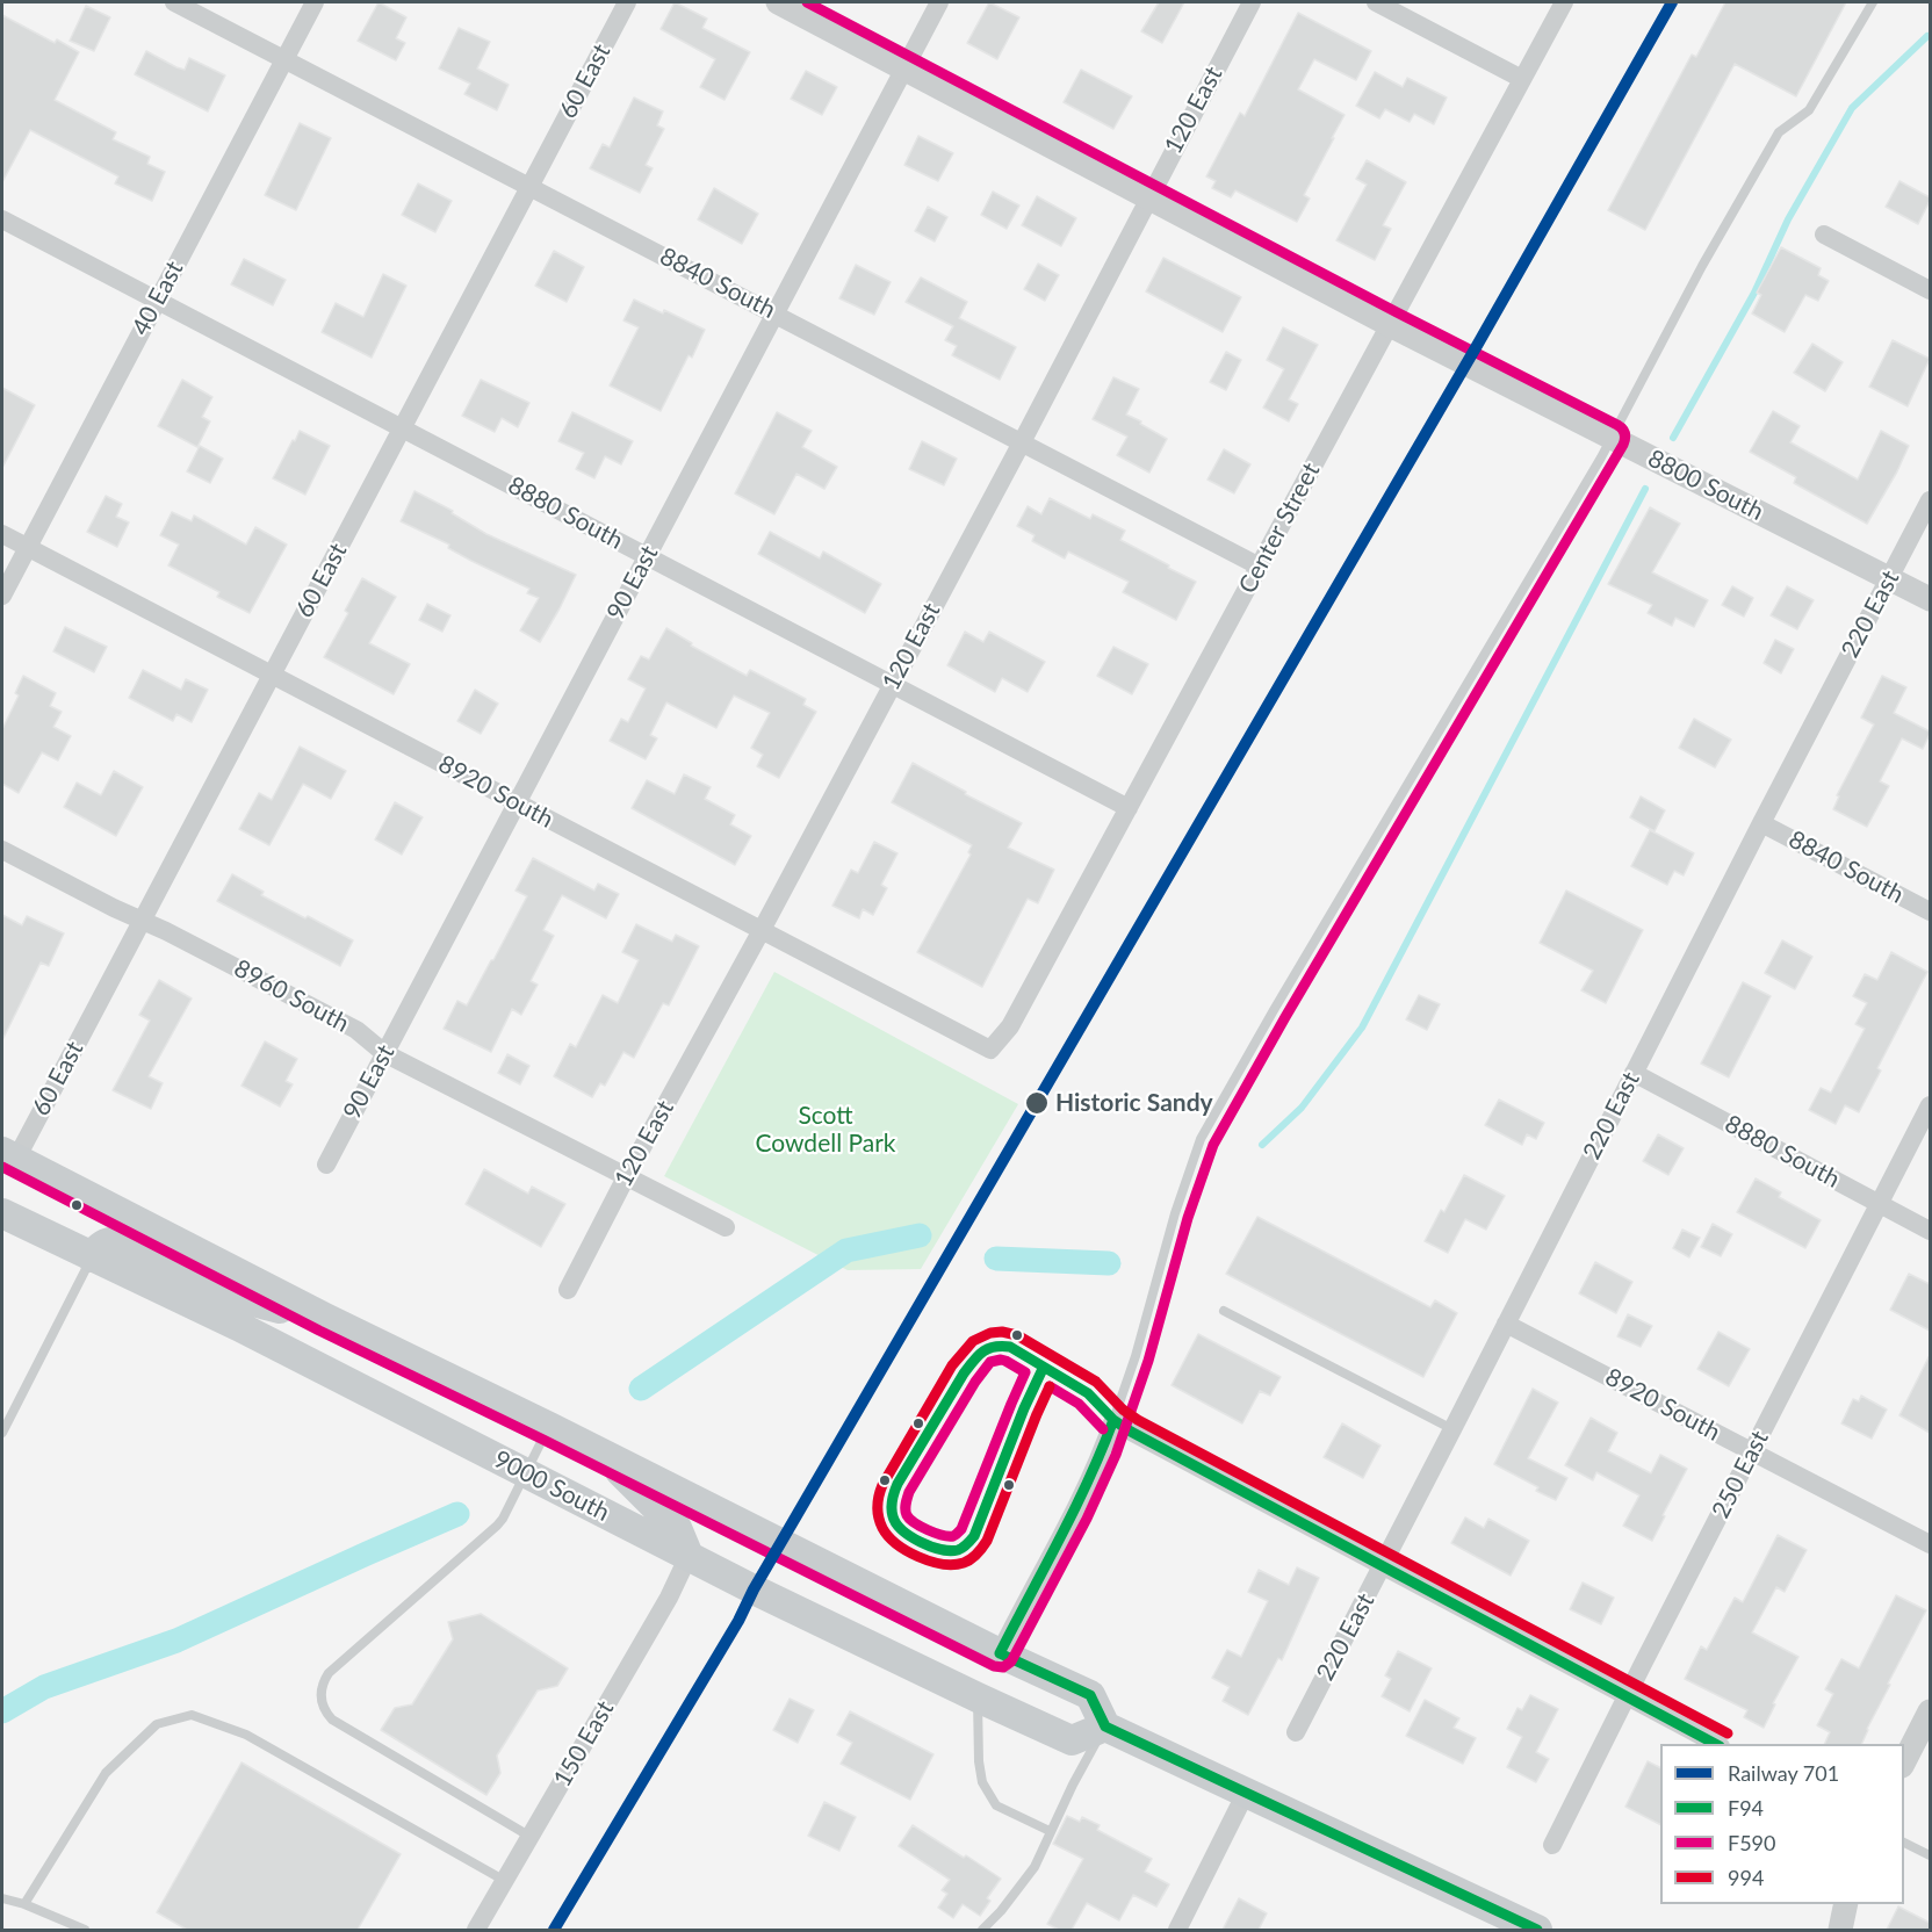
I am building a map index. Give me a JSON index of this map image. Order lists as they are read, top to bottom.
{
  "streets": {
    "main road": ["9000 South"],
    "street": [
      "60 East",
      "120 East",
      "8840 South",
      "40 East",
      "8800 South",
      "8880 South",
      "Center Street",
      "90 East",
      "220 East",
      "8920 South",
      "8960 South",
      "250 East",
      "150 East"
    ]
  },
  "crossings": [
    ["60 East", "8840 South"],
    ["60 East", "8880 South"],
    ["60 East", "8920 South"],
    ["60 East", "8960 South"],
    ["60 East", "9000 South"],
    ["120 East", "8840 South"],
    ["120 East", "8800 South"],
    ["120 East", "8880 South"],
    ["120 East", "8920 South"],
    ["120 East", "8960 South"],
    ["8840 South", "40 East"],
    ["8840 South", "Center Street"],
    ["8840 South", "90 East"],
    ["8840 South", "220 East"],
    ["40 East", "8880 South"],
    ["40 East", "8920 South"],
    ["8800 South", "Center Street"],
    ["8800 South", "90 East"],
    ["8800 South", "220 East"],
    ["8880 South", "Center Street"],
    ["8880 South", "90 East"],
    ["8880 South", "220 East"],
    ["8880 South", "250 East"],
    ["Center Street", "8920 South"],
    ["90 East", "8920 South"],
    ["90 East", "8960 South"],
    ["220 East", "8920 South"],
    ["8920 South", "250 East"],
    ["9000 South", "150 East"]
  ],
  "parks": ["Scott Cowdell Park"],
  "places": ["Historic Sandy"],
  "lines": [
    "rail line 701",
    "transit line F590",
    "transit line 994",
    "transit line F94"
  ],
  "legend": [
    "Railway 701",
    "F94",
    "F590",
    "994"
  ]
}
